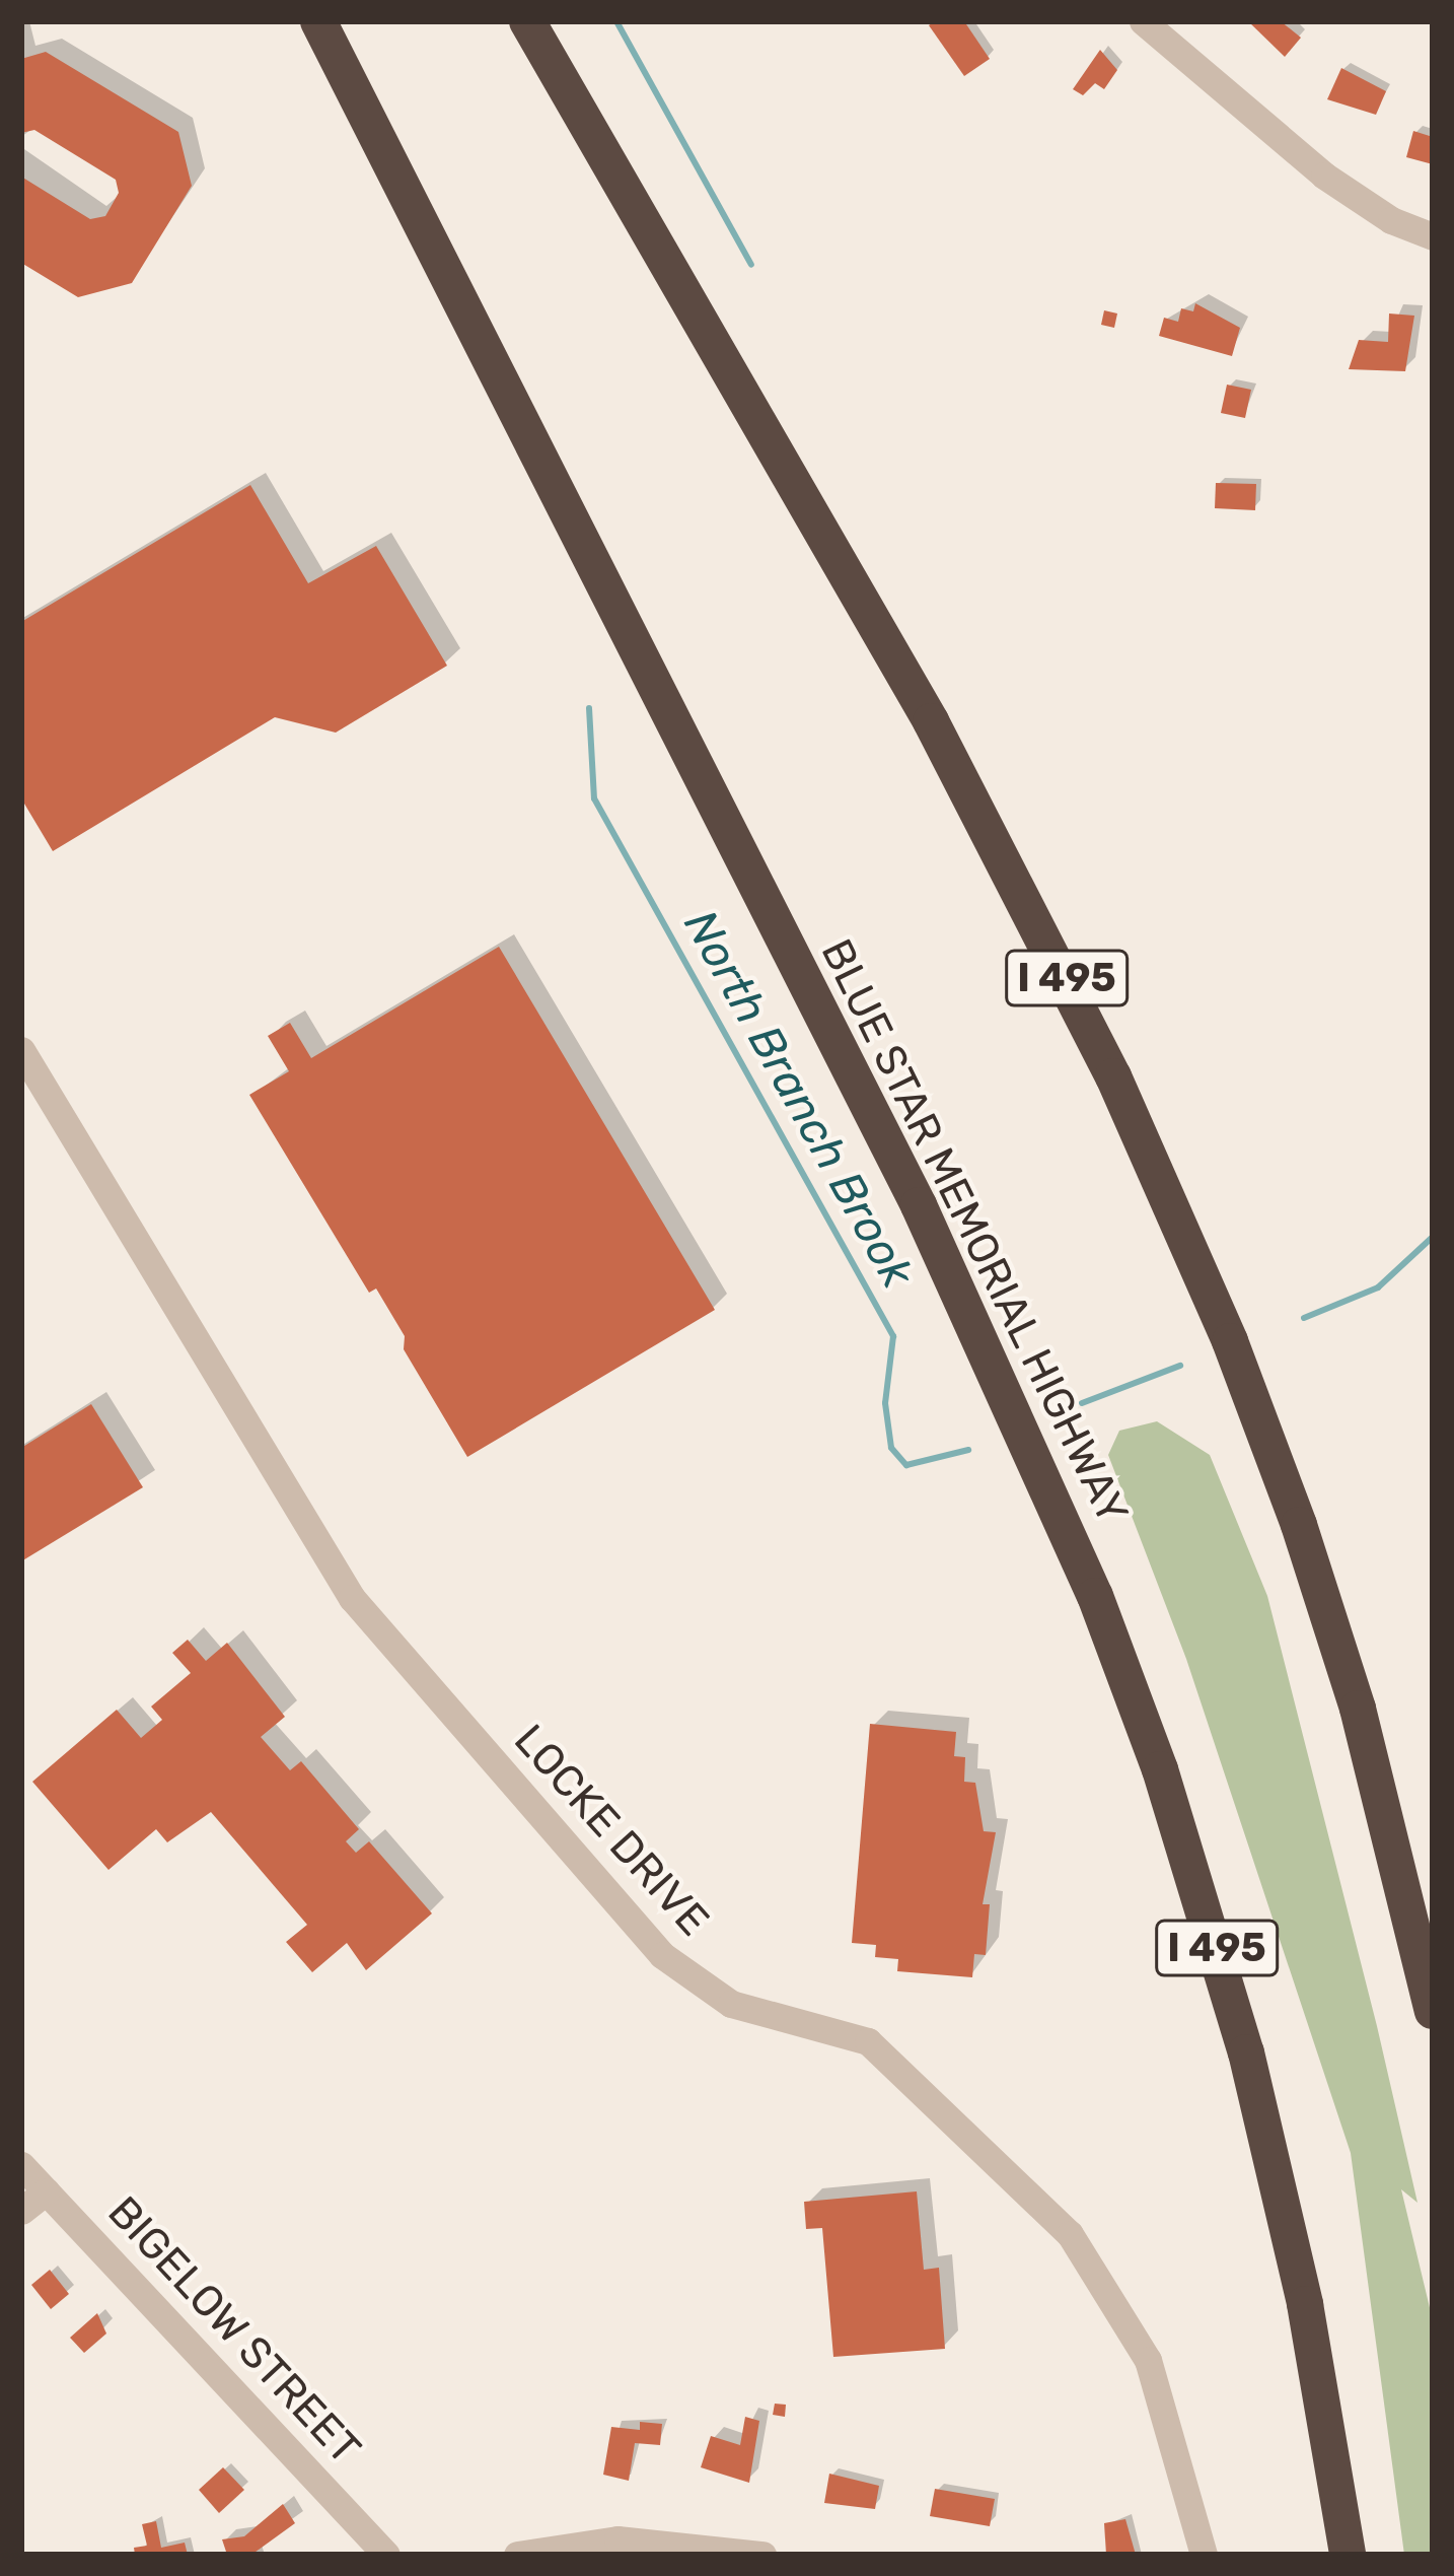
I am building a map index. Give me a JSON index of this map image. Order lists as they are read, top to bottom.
{
  "streets": {
    "highway": ["I 495", "BLUE STAR MEMORIAL HIGHWAY"],
    "street": ["LOCKE DRIVE", "BIGELOW STREET"]
  },
  "water": ["North Branch Brook"]
}
